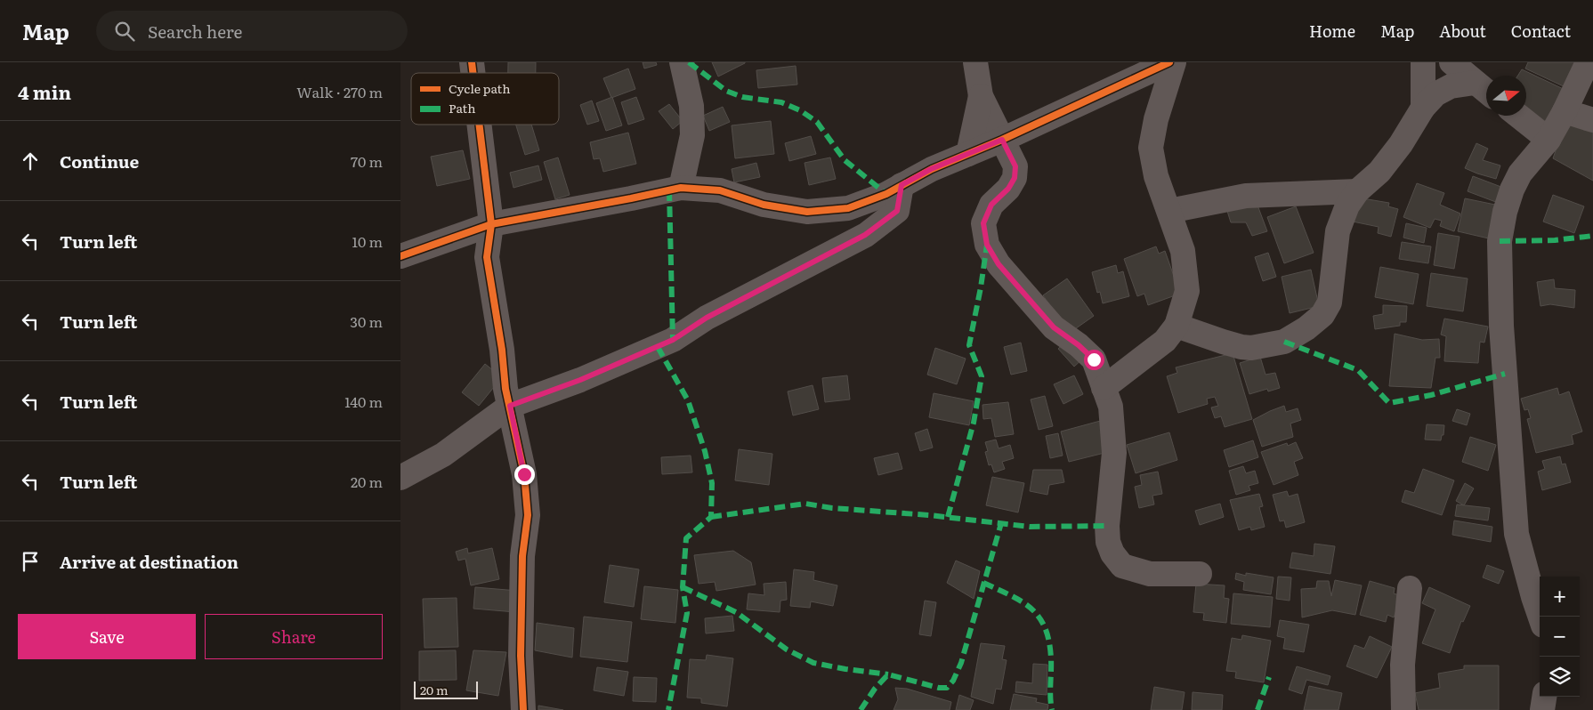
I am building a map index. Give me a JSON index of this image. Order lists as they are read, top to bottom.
{
  "legend": ["Cycle path", "Path"],
  "scale_bar": "20 m",
  "north": "right",
  "page": {
    "header": "Map",
    "search": "Search here",
    "nav": [
      "Home",
      "Map",
      "About",
      "Contact"
    ],
    "heading": ["4 min", "Walk · 270 m"],
    "list": [
      ["Continue", "70 m"],
      ["Turn left", "10 m"],
      ["Turn left", "30 m"],
      ["Turn left", "140 m"],
      ["Turn left", "20 m"],
      "Arrive at destination"
    ],
    "map_buttons": ["+", "−"],
    "buttons": ["Save", "Share"],
    "scale": "20 m"
  }
}
